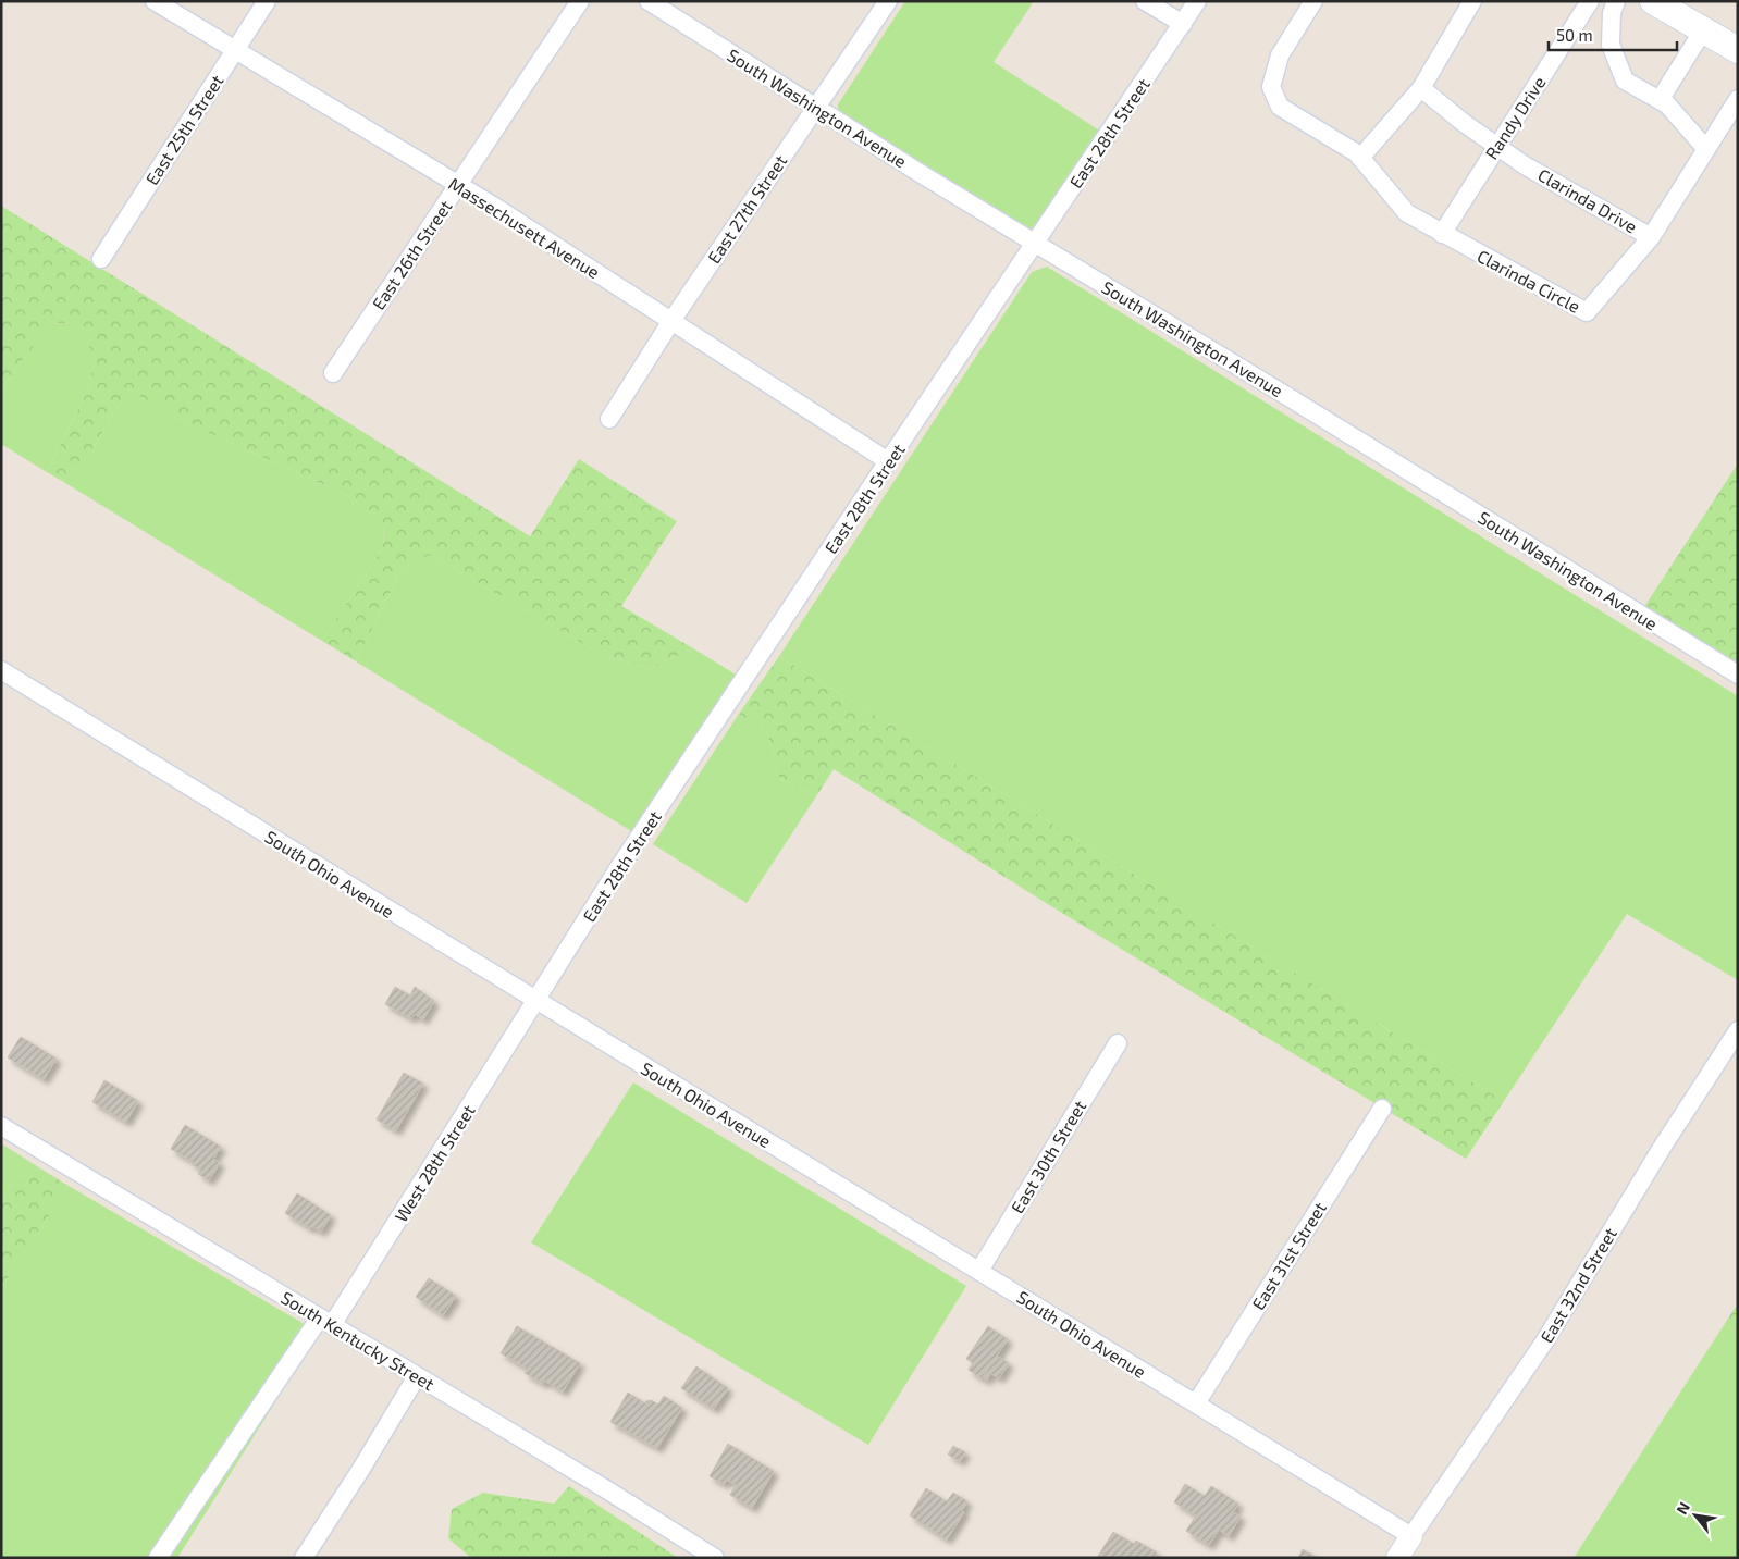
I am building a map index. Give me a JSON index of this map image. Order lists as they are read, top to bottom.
{
  "streets": {
    "street": [
      "South Washington Avenue",
      "Randy Drive",
      "East 25th Street",
      "East 28th Street",
      "Clarinda Drive",
      "East 27th Street",
      "Massechusett Avenue",
      "East 26th Street",
      "Clarinda Circle",
      "South Ohio Avenue",
      "East 30th Street",
      "West 28th Street",
      "East 31st Street",
      "East 32nd Street",
      "South Kentucky Street"
    ]
  },
  "crossings": [
    ["South Washington Avenue", "East 28th Street"],
    ["South Washington Avenue", "East 27th Street"],
    ["Randy Drive", "Clarinda Drive"],
    ["Randy Drive", "Clarinda Circle"],
    ["East 25th Street", "Massechusett Avenue"],
    ["East 28th Street", "Massechusett Avenue"],
    ["East 28th Street", "South Ohio Avenue"],
    ["East 28th Street", "West 28th Street"],
    ["Clarinda Drive", "Clarinda Circle"],
    ["East 27th Street", "Massechusett Avenue"],
    ["Massechusett Avenue", "East 26th Street"],
    ["South Ohio Avenue", "East 30th Street"],
    ["South Ohio Avenue", "West 28th Street"],
    ["South Ohio Avenue", "East 31st Street"],
    ["South Ohio Avenue", "East 32nd Street"],
    ["West 28th Street", "South Kentucky Street"]
  ],
  "scale_bar": "50 m",
  "north": "top left"
}
